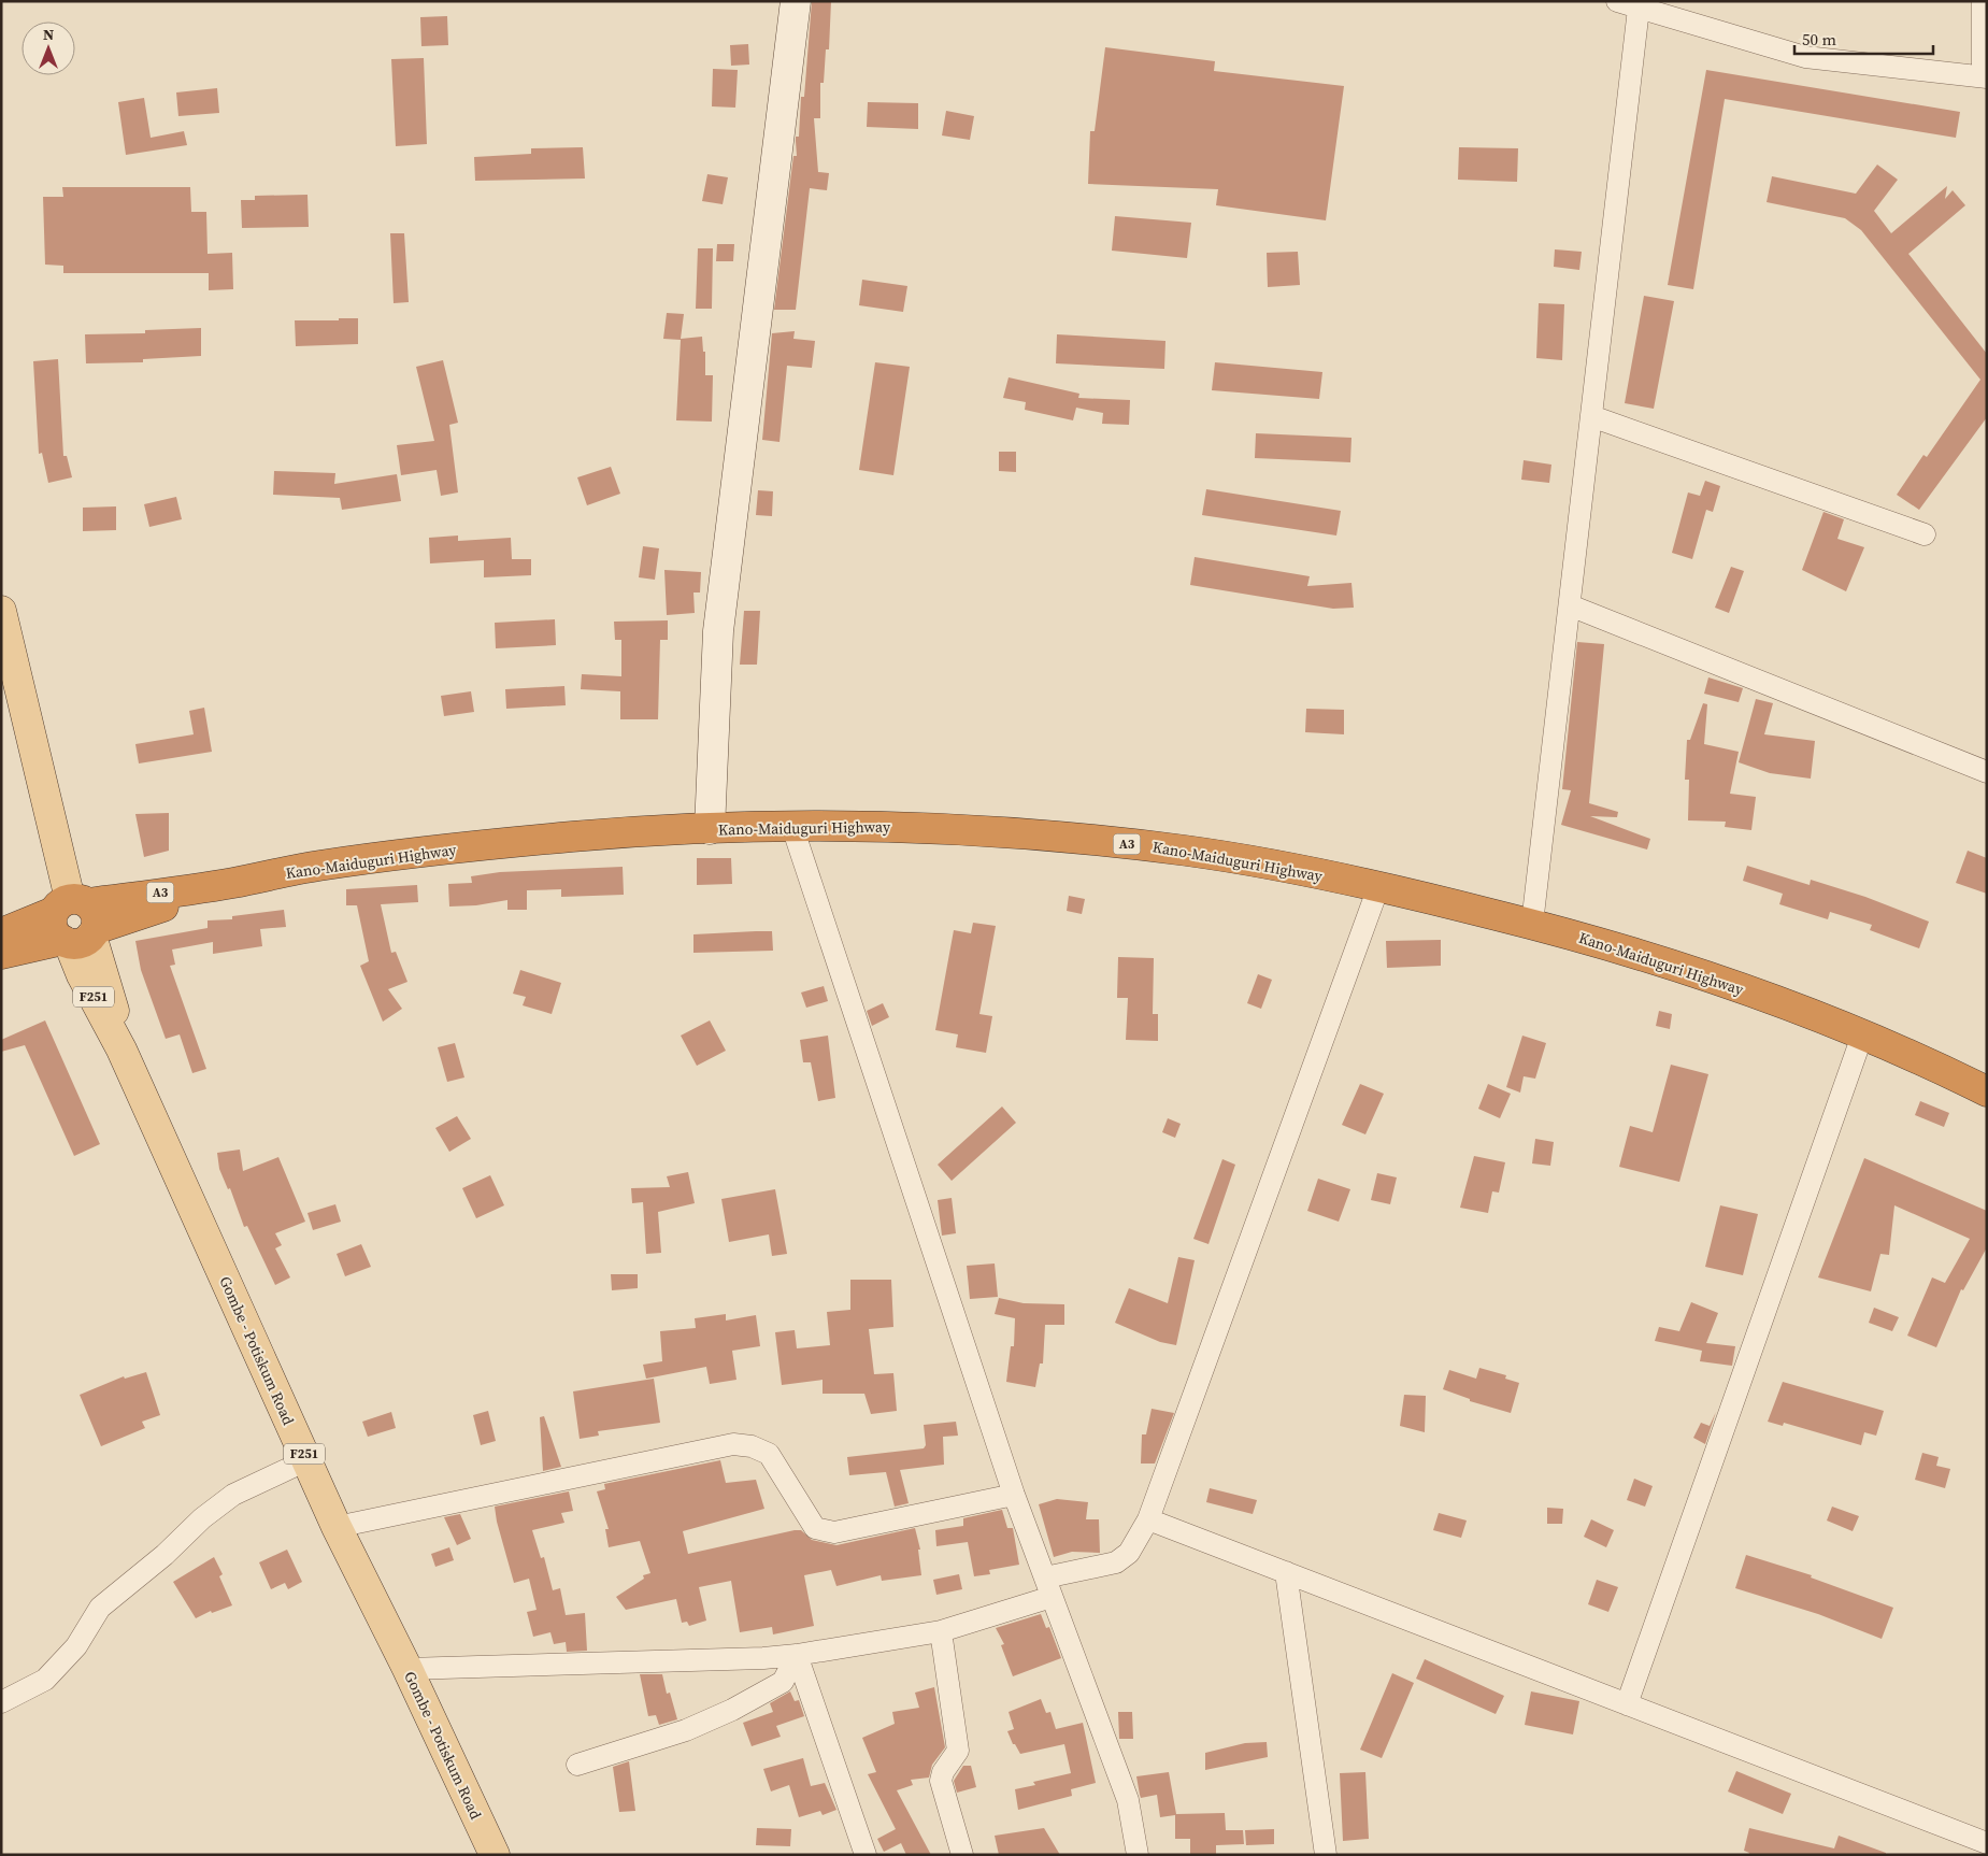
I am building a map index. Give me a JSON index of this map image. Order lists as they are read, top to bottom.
{
  "streets": {
    "highway": ["Kano-Maiduguri Highway", "A3"],
    "main road": ["F251", "Gombe - Potiskum Road"]
  },
  "crossings": [
    ["Kano-Maiduguri Highway", "Gombe - Potiskum Road"]
  ],
  "scale_bar": "50 m",
  "north": "top"
}
